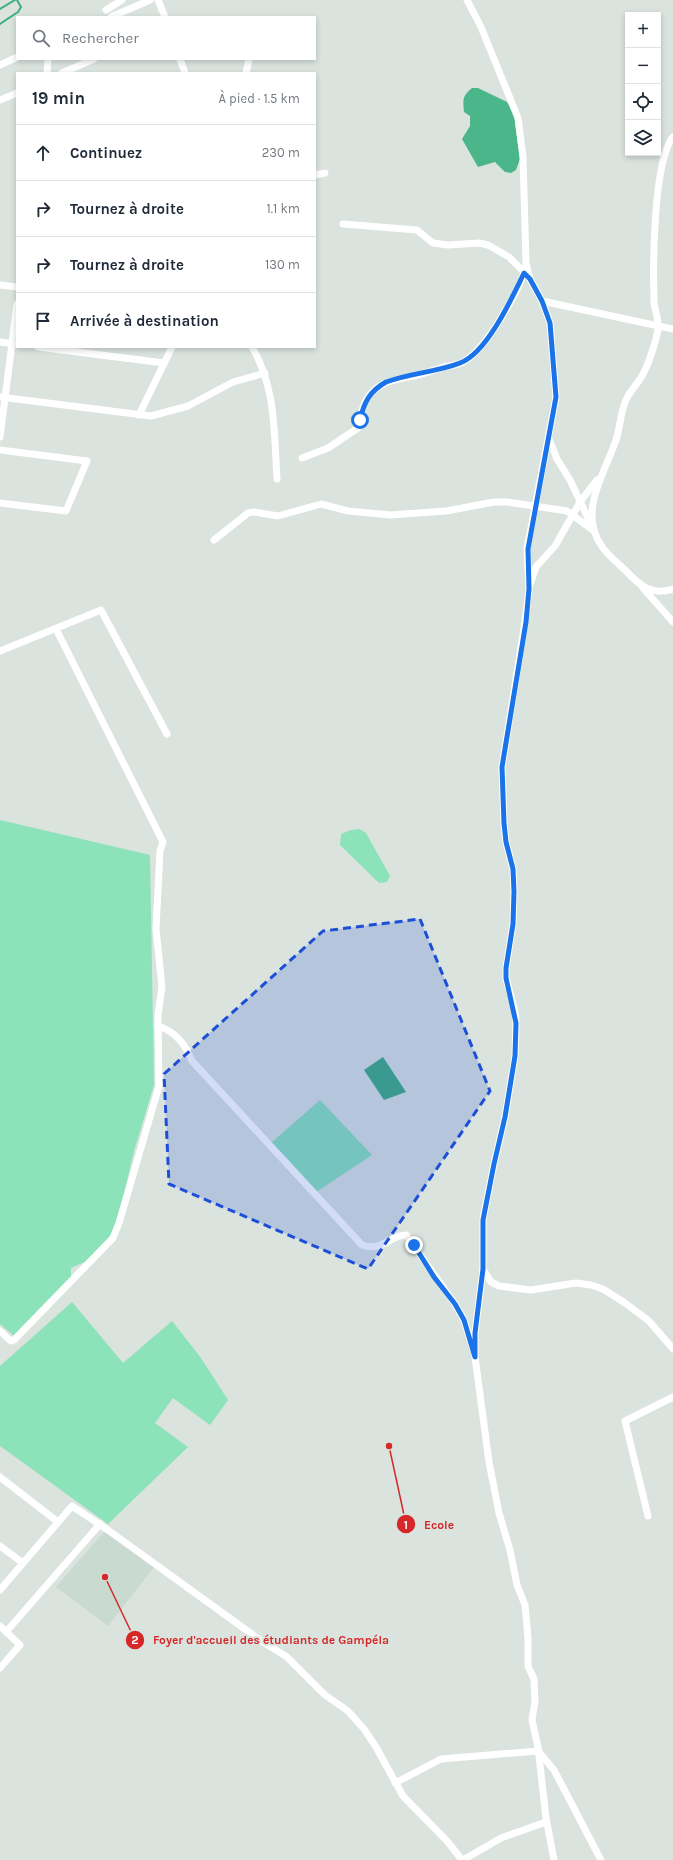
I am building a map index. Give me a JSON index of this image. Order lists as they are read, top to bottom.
{
  "places": ["Ecole", "Foyer d'accueil des étudiants de Gampéla"],
  "page": {
    "map_buttons": ["+", "−"],
    "search": "Rechercher",
    "heading": ["19 min", "À pied · 1.5 km"],
    "list": [
      ["Continuez", "230 m"],
      ["Tournez à droite", "1.1 km"],
      ["Tournez à droite", "130 m"],
      "Arrivée à destination"
    ]
  }
}
